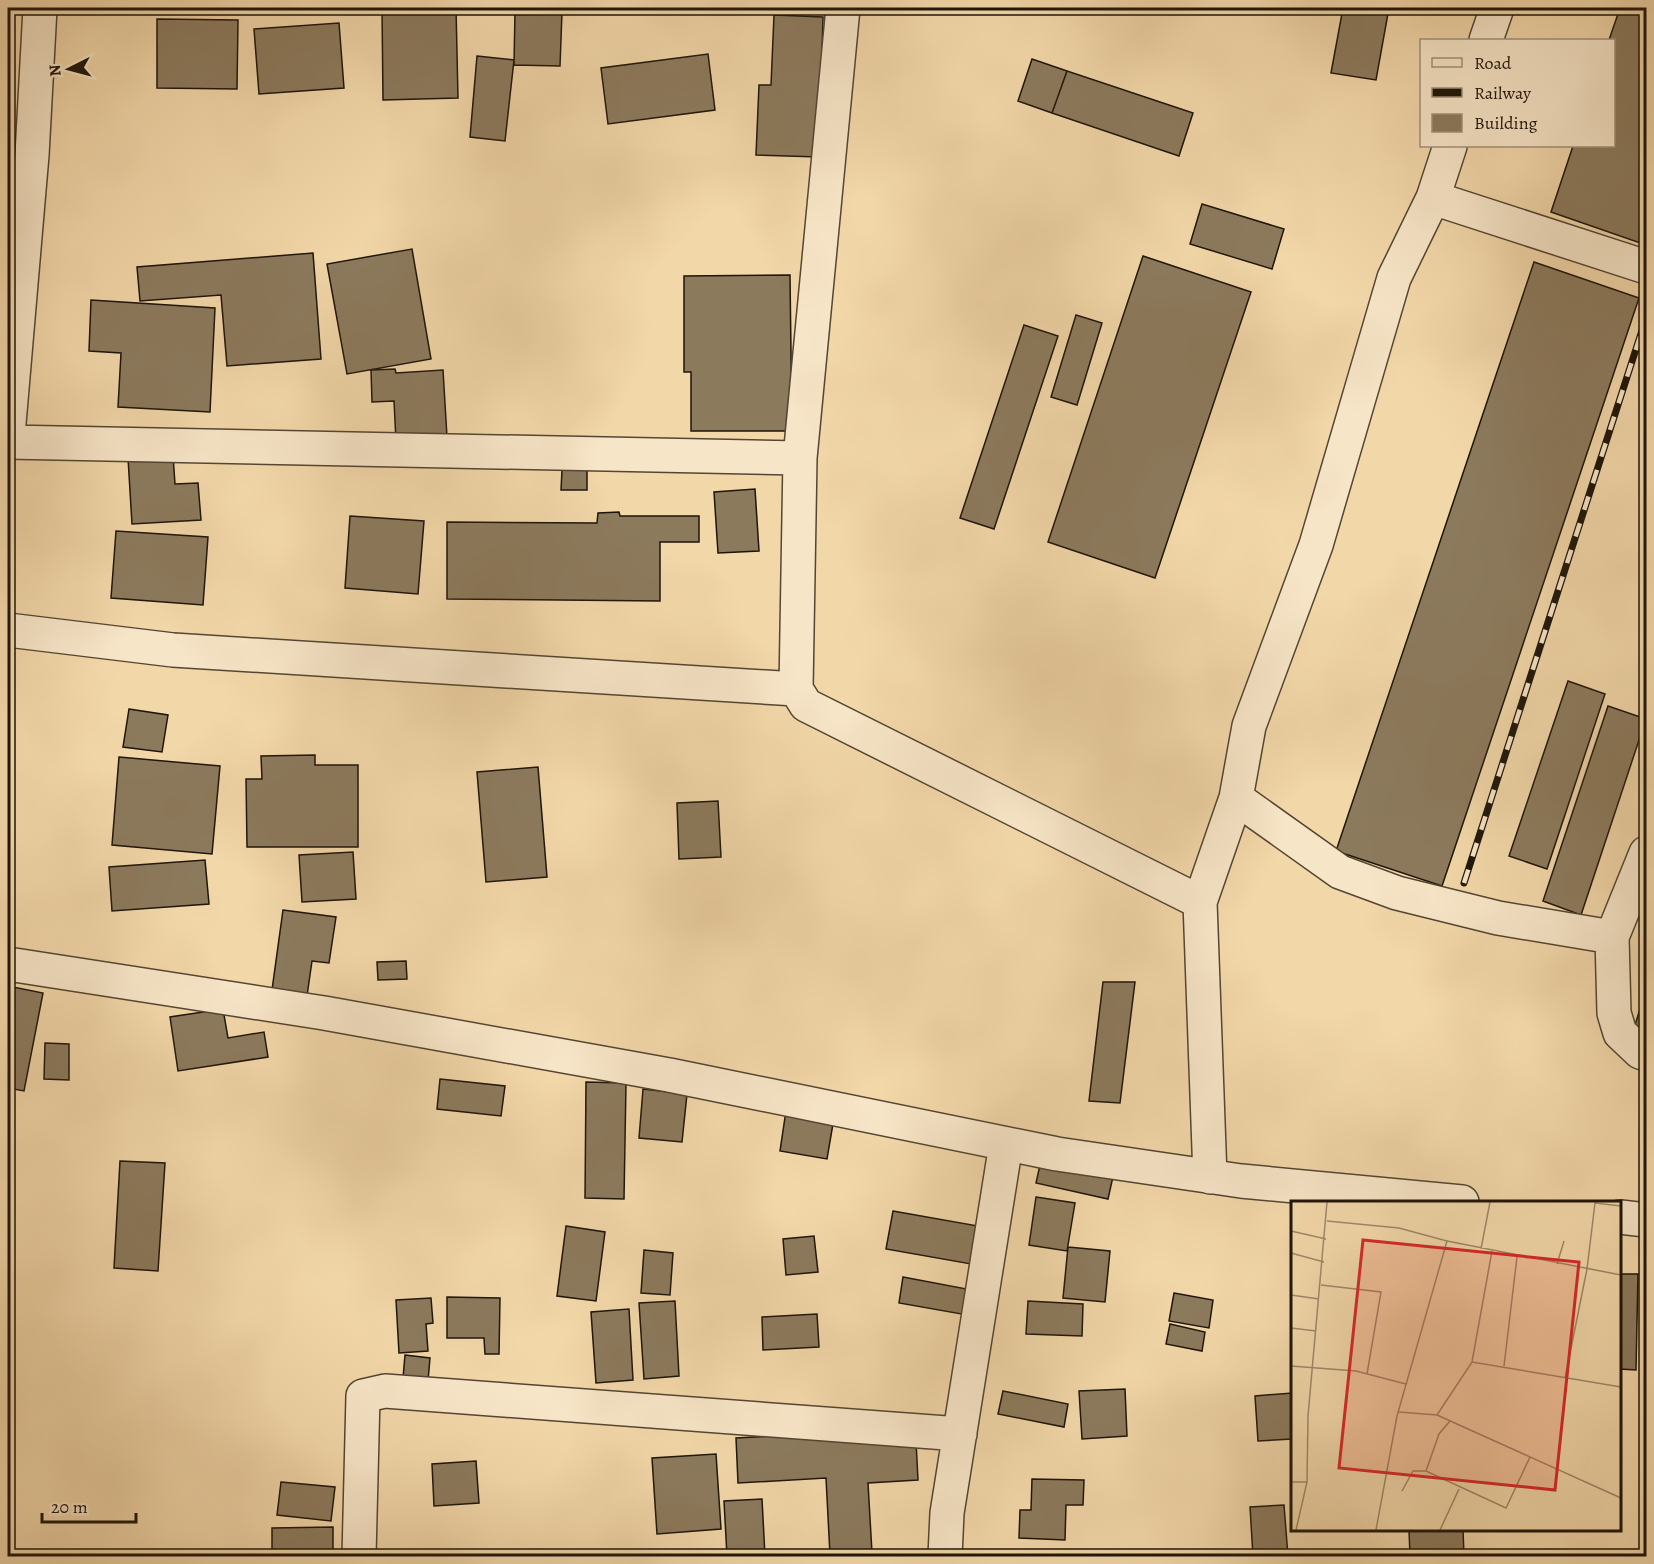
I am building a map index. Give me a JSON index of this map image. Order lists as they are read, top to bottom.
{
  "legend": ["Road", "Railway", "Building"],
  "scale_bar": "20 m",
  "north": "left"
}
